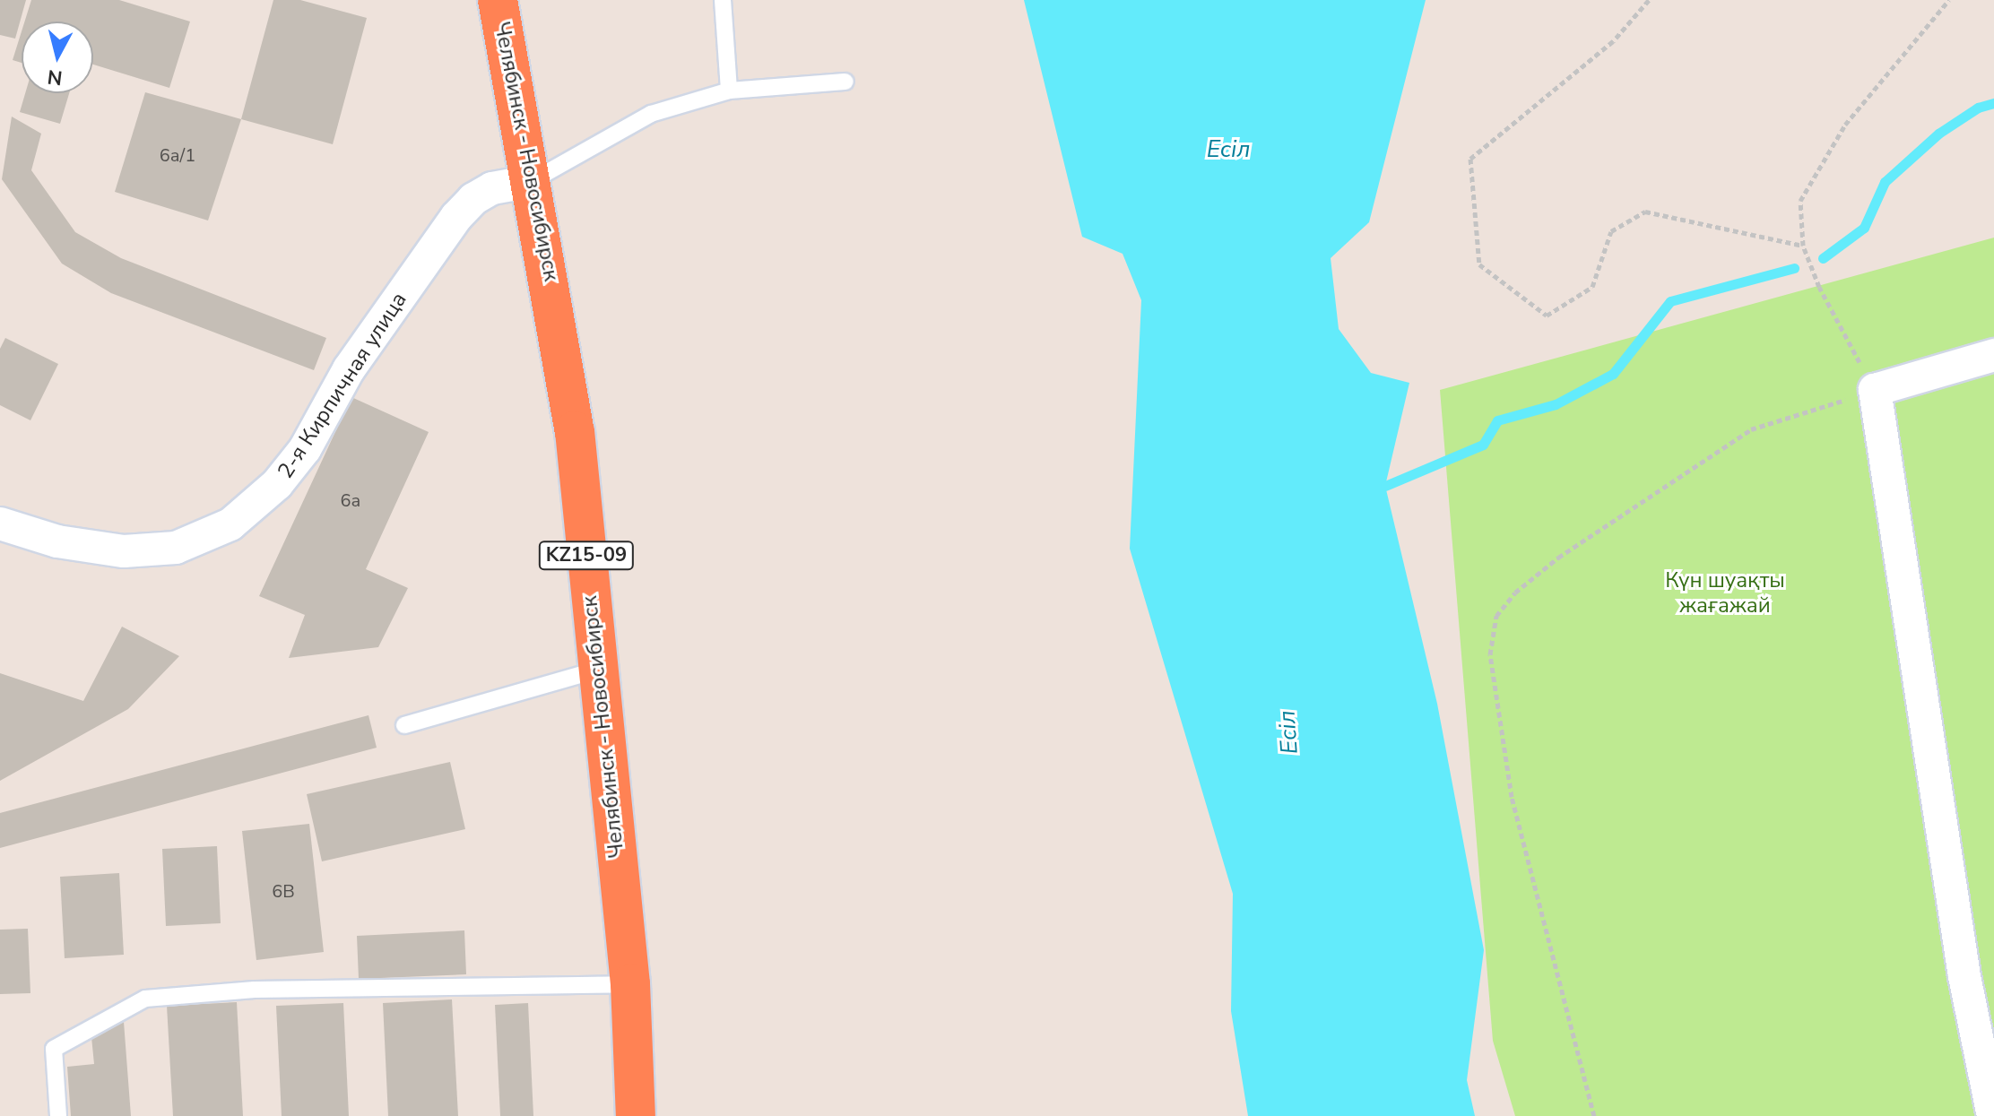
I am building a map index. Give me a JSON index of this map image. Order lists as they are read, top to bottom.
{
  "streets": {
    "highway": ["Челябинск - Новосибирск", "KZ15-09"],
    "street": ["2-я Кирпичная улица"]
  },
  "crossings": [
    ["Челябинск - Новосибирск", "2-я Кирпичная улица"]
  ],
  "water": ["Есіл"],
  "parks": ["Күн шуақты жағажай"],
  "house_numbers": ["6а/1", "6а", "6В"],
  "north": "bottom"
}
